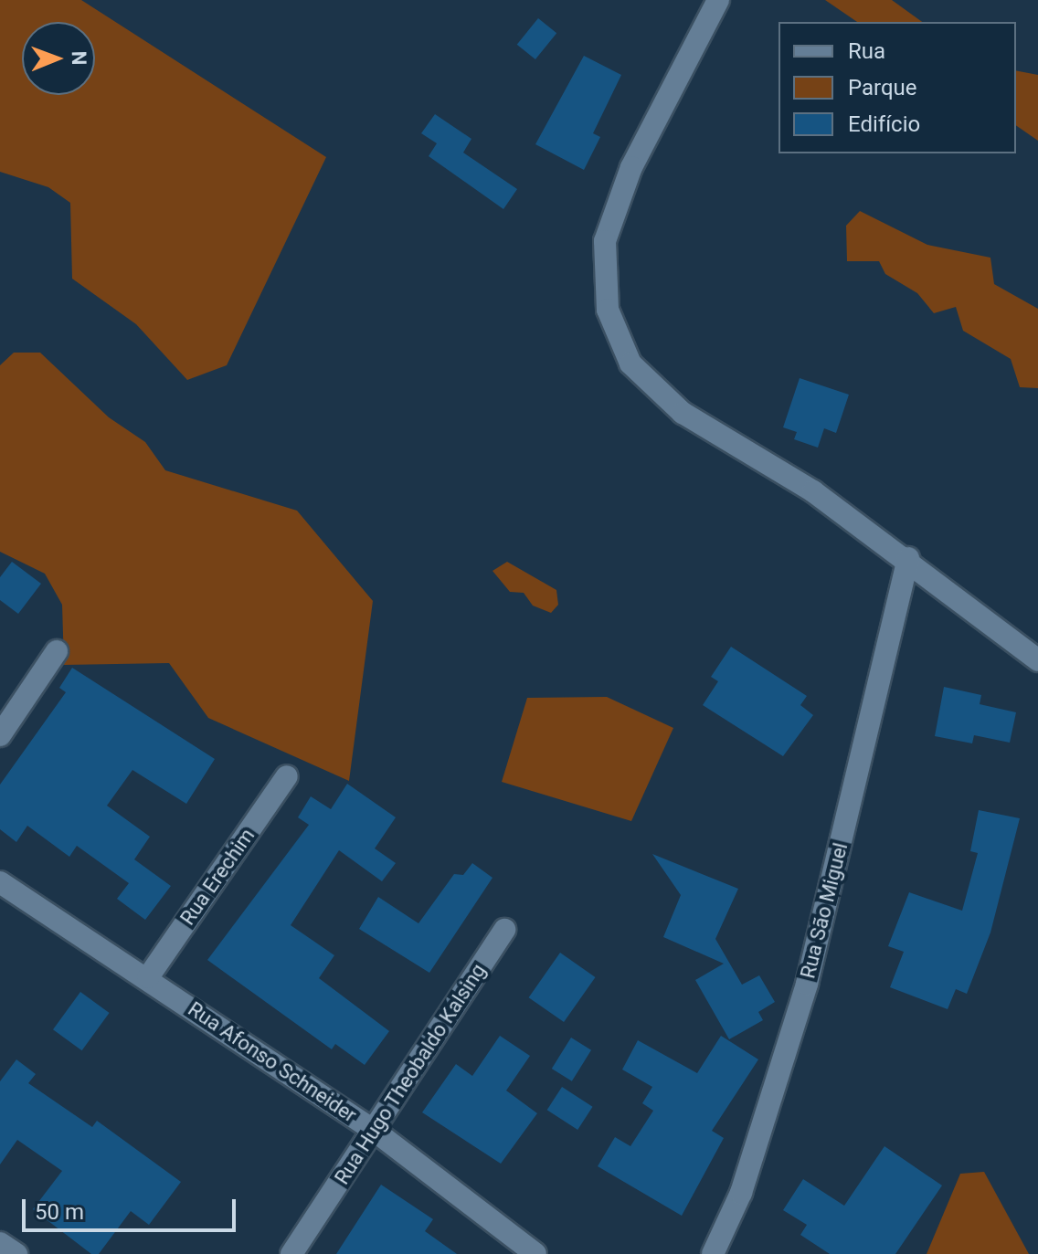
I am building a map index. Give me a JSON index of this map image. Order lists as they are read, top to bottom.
{
  "streets": {
    "street": [
      "Rua Erechim",
      "Rua São Miguel",
      "Rua Afonso Schneider",
      "Rua Hugo Theobaldo Kalsing"
    ]
  },
  "crossings": [
    ["Rua Erechim", "Rua Afonso Schneider"],
    ["Rua Afonso Schneider", "Rua Hugo Theobaldo Kalsing"]
  ],
  "legend": ["Rua", "Parque", "Edifício"],
  "scale_bar": "50 m",
  "north": "right"
}
